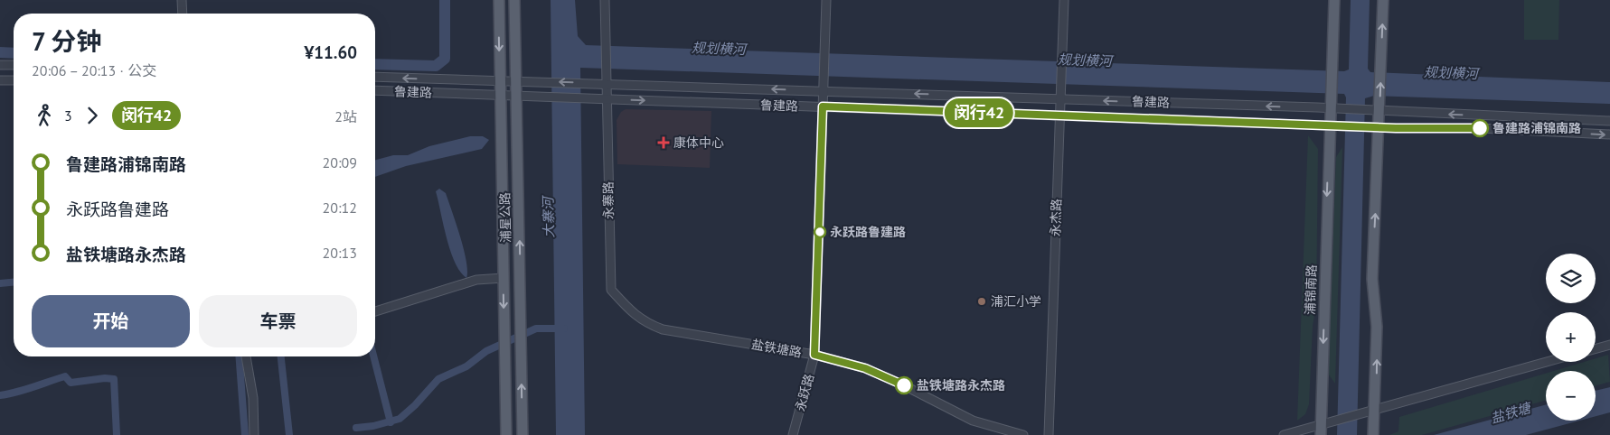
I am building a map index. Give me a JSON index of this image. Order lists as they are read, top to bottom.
{
  "streets": {
    "main road": ["浦星公路", "浦锦南路"],
    "street": [
      "鲁建路",
      "永寨路",
      "永杰路",
      "盐铁塘路",
      "永跃路"
    ]
  },
  "crossings": [
    ["鲁建路", "永寨路"],
    ["鲁建路", "浦星公路"],
    ["鲁建路", "永杰路"],
    ["鲁建路", "浦锦南路"],
    ["鲁建路", "永跃路"],
    ["永寨路", "盐铁塘路"],
    ["盐铁塘路", "永跃路"]
  ],
  "water": ["规划横河", "大寨河", "盐铁塘"],
  "places": {
    "other": [
      "鲁建路浦锦南路",
      "永跃路鲁建路",
      "浦汇小学",
      "盐铁塘路永杰路"
    ],
    "health": ["康体中心"]
  },
  "lines": ["bus line 闵行42"],
  "page": {
    "on_map": "闵行42",
    "heading": ["7 分钟", "20:06 – 20:13 · 公交", "¥11.60"],
    "legs": ["3", "闵行42", "2站"],
    "list": [
      {
        "name": "鲁建路浦锦南路",
        "value": "20:09"
      },
      {
        "name": "永跃路鲁建路",
        "value": "20:12"
      },
      {
        "name": "盐铁塘路永杰路",
        "value": "20:13"
      }
    ],
    "map_buttons": ["+", "−"],
    "buttons": ["开始", "车票"]
  }
}
